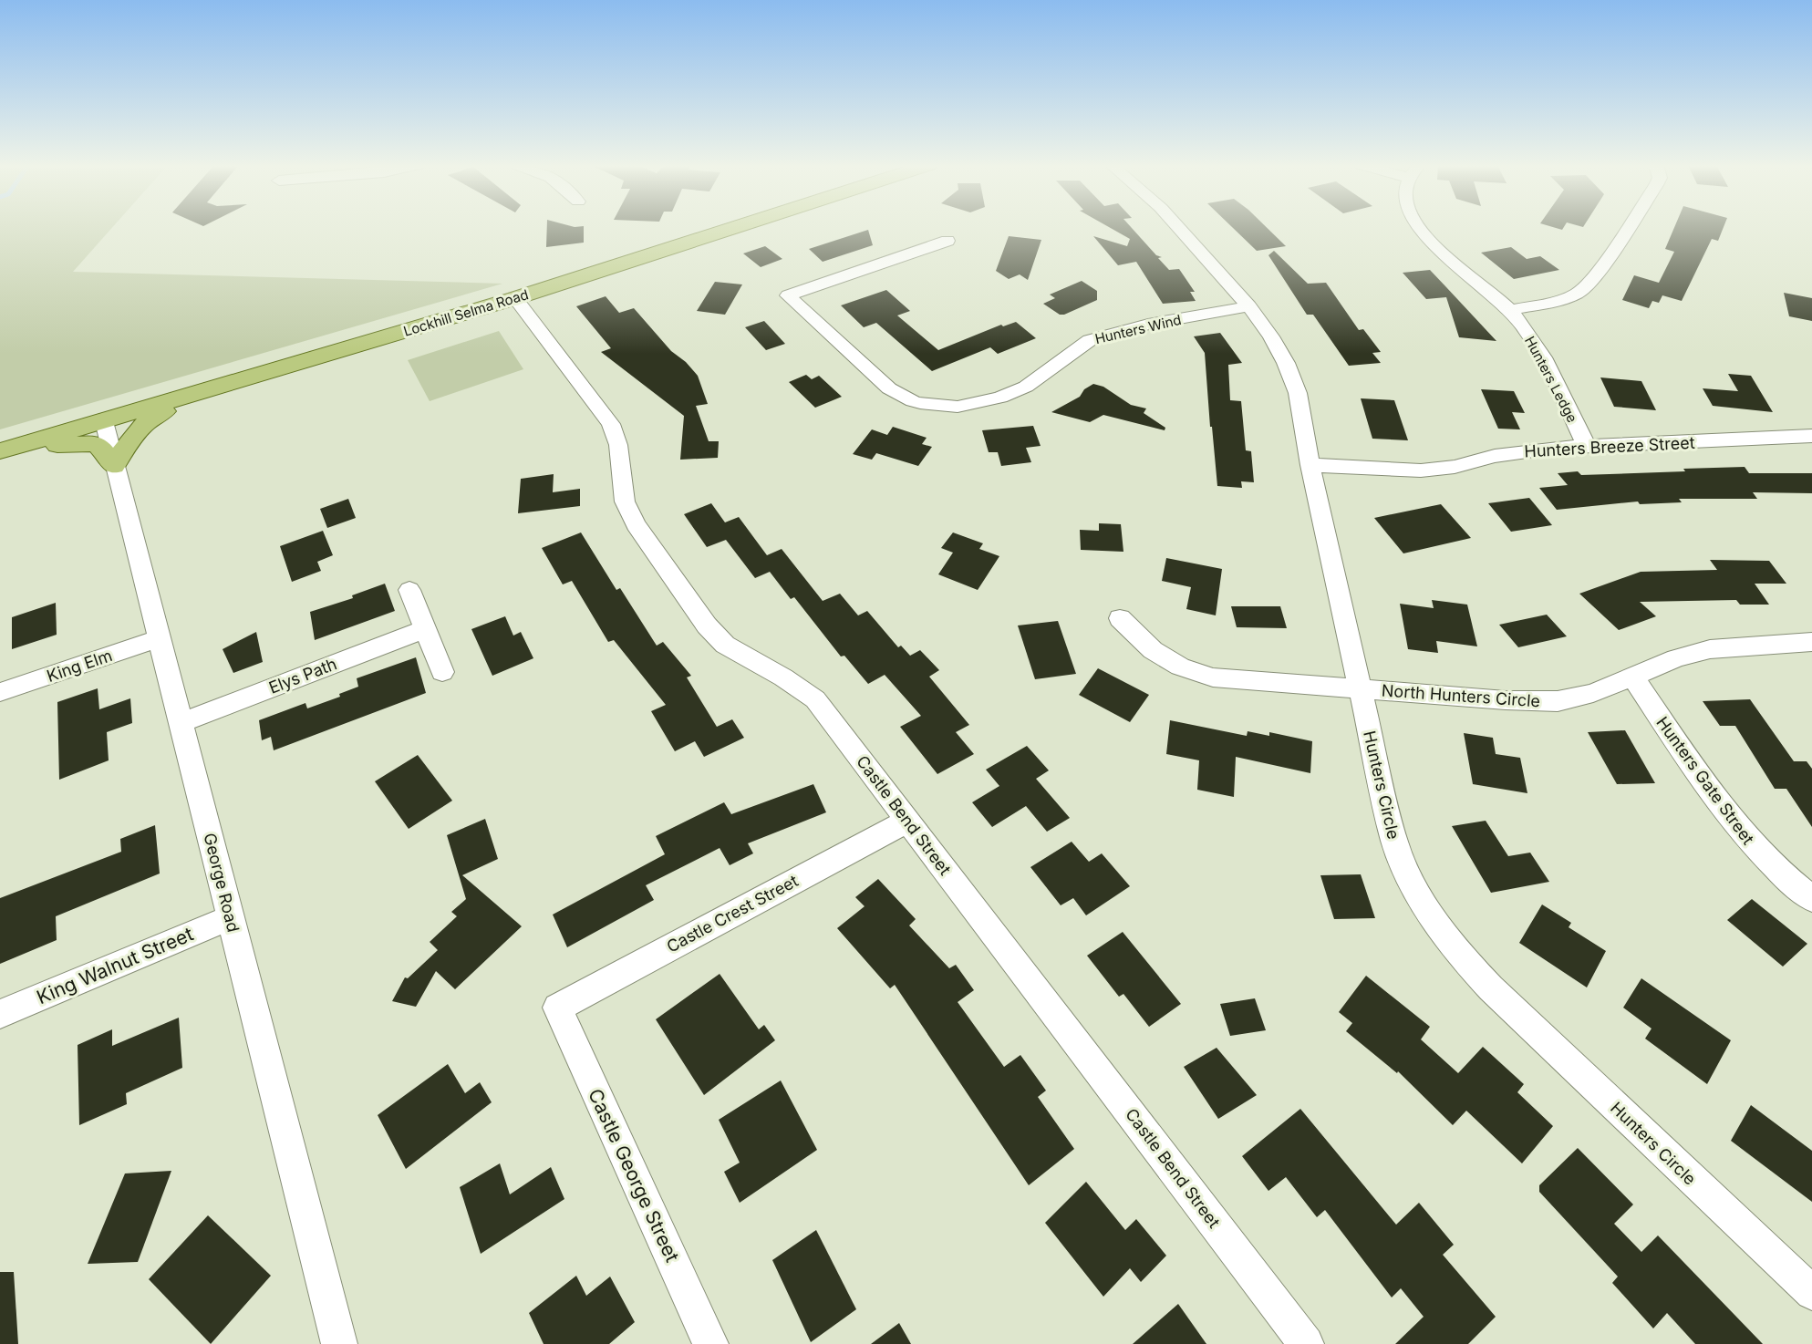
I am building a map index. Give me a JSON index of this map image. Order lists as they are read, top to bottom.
{
  "streets": {
    "main road": ["Lockhill Selma Road"],
    "street": [
      "Hunters Wind",
      "Hunters Ledge",
      "Hunters Breeze Street",
      "King Elm",
      "Elys Path",
      "North Hunters Circle",
      "Hunters Gate Street",
      "Hunters Circle",
      "Castle Bend Street",
      "George Road",
      "Castle Crest Street",
      "King Walnut Street",
      "Castle George Street"
    ]
  },
  "crossings": [
    ["Lockhill Selma Road", "Castle Bend Street"],
    ["Lockhill Selma Road", "George Road"],
    ["Hunters Wind", "Hunters Circle"],
    ["Hunters Ledge", "Hunters Breeze Street"],
    ["Hunters Breeze Street", "Hunters Circle"],
    ["King Elm", "George Road"],
    ["Elys Path", "George Road"],
    ["North Hunters Circle", "Hunters Gate Street"],
    ["North Hunters Circle", "Hunters Circle"],
    ["Castle Bend Street", "Castle Crest Street"],
    ["George Road", "King Walnut Street"],
    ["Castle Crest Street", "Castle George Street"]
  ]
}
